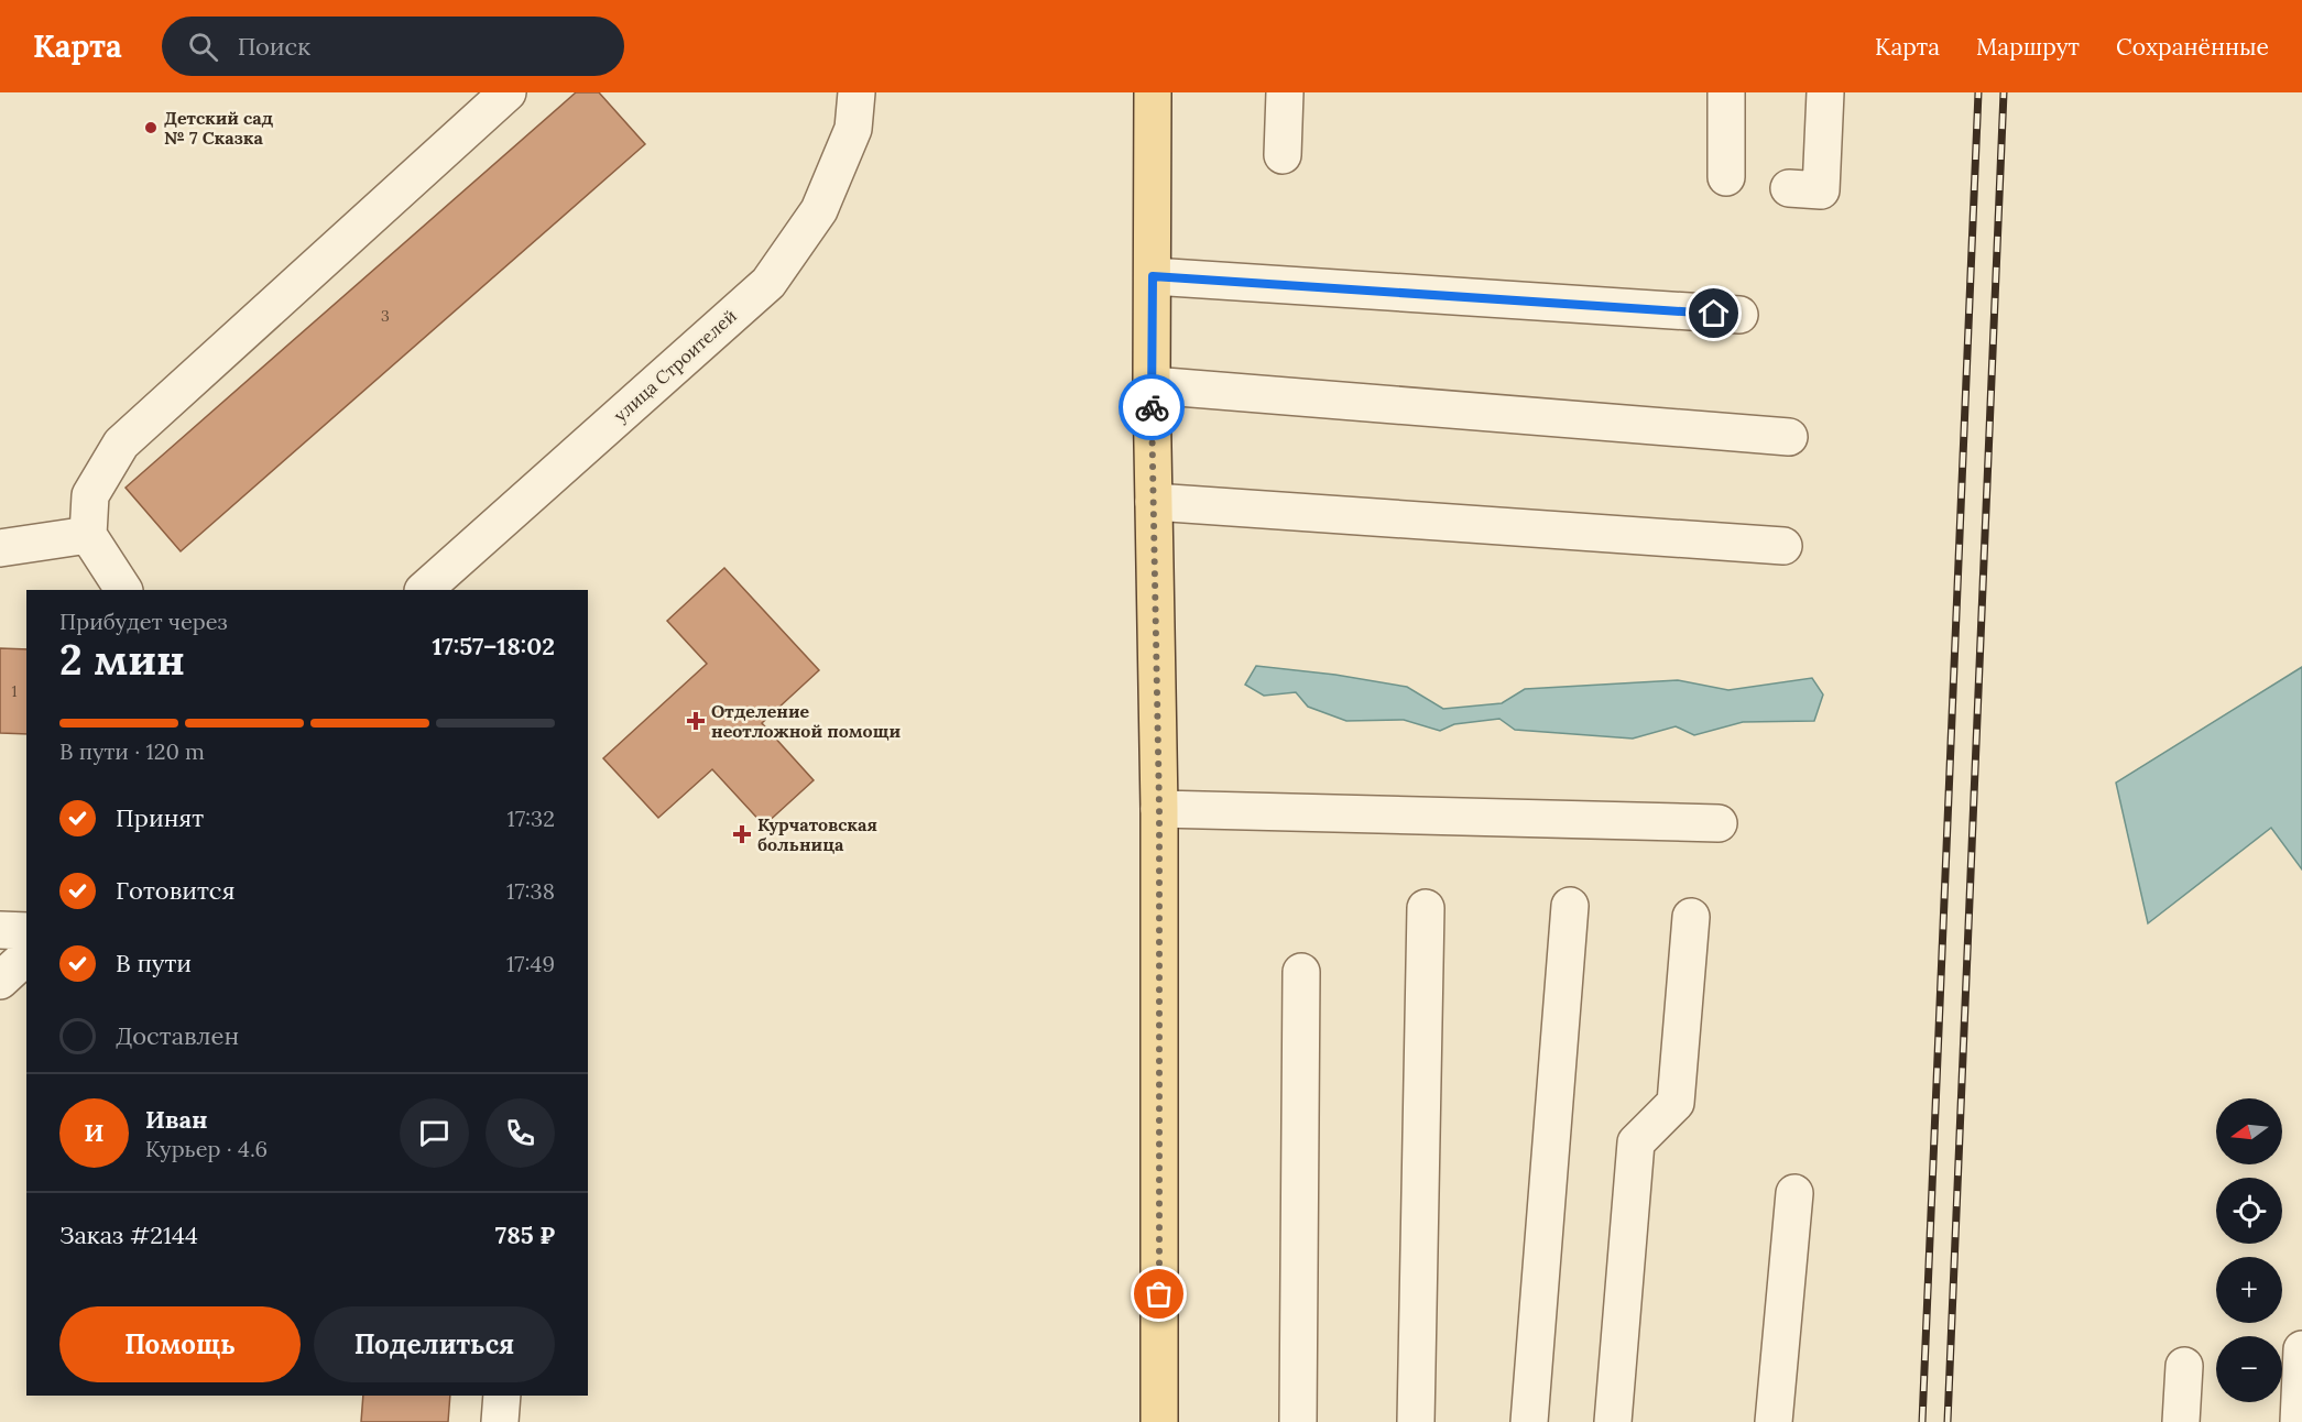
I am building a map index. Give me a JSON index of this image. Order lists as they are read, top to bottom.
{
  "streets": {
    "street": ["улица Строителей"]
  },
  "places": {
    "other": ["Детский сад № 7 Сказка"],
    "health": ["Отделение неотложной помощи", "Курчатовская больница"]
  },
  "house_numbers": ["3", "1"],
  "north": "left",
  "page": {
    "header": "Карта",
    "search": "Поиск",
    "nav": ["Карта", "Маршрут", "Сохранённые"],
    "heading": ["2 мин", "Прибудет через", "17:57–18:02"],
    "panel": [
      "Иван",
      "Курьер · 4.6",
      "Заказ #2144",
      "785 ₽"
    ],
    "bar": "В пути · 120 m",
    "list": [
      ["Принят", "17:32"],
      ["Готовится", "17:38"],
      ["В пути", "17:49"],
      "Доставлен"
    ],
    "map_buttons": ["+", "−"],
    "round": "И",
    "buttons": ["Помощь", "Поделиться"]
  }
}
